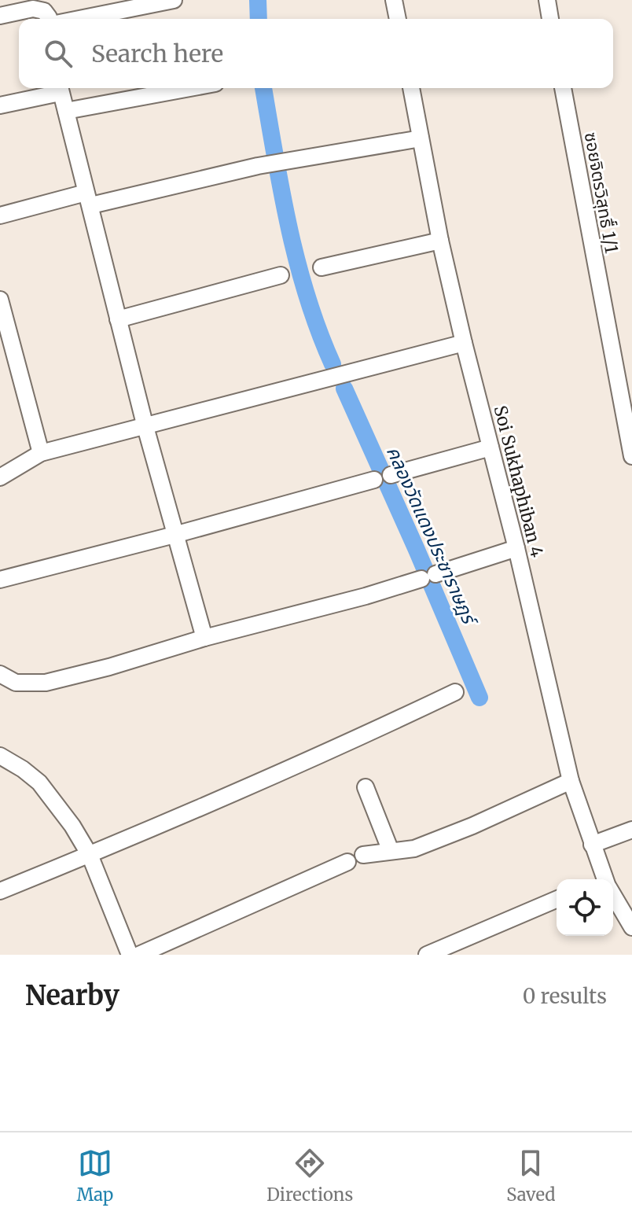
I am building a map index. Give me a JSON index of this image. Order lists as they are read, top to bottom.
{
  "streets": {
    "street": ["ซอยจิตรวิสุทธื์ 1/1", "Soi Sukhaphiban 4"]
  },
  "water": ["คลองวัดแดงประชาราษฎร์"],
  "page": {
    "search": "Search here",
    "heading": ["Nearby", "0 results"],
    "nav": ["Map", "Directions", "Saved"]
  }
}
